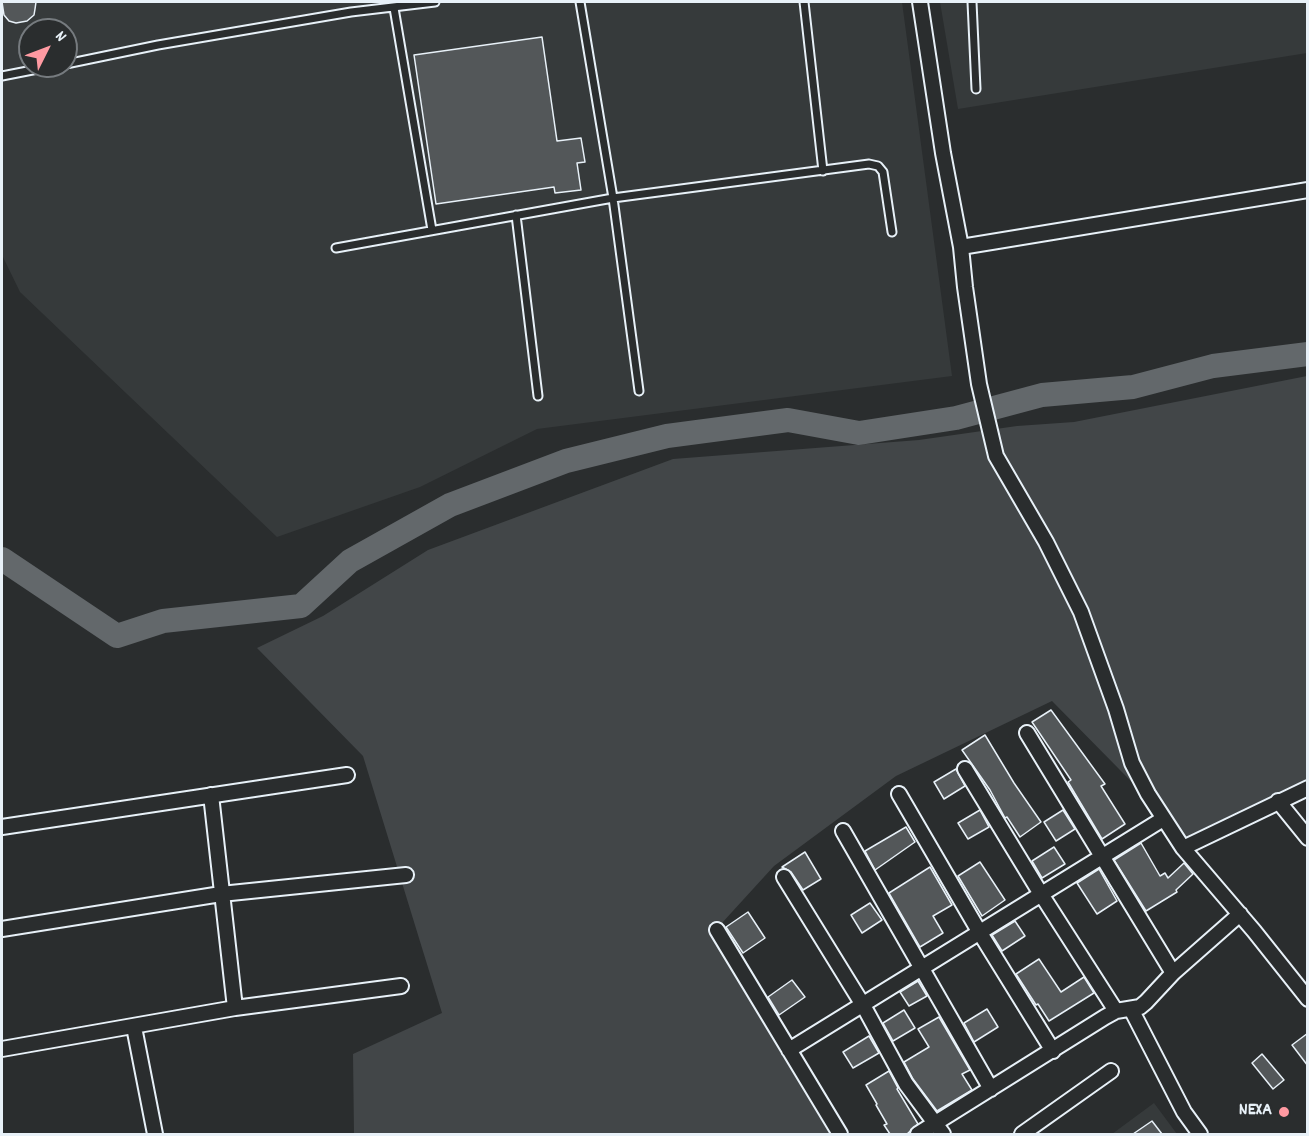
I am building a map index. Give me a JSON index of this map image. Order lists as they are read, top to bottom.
{
  "places": ["NEXA"],
  "north": "top right"
}
